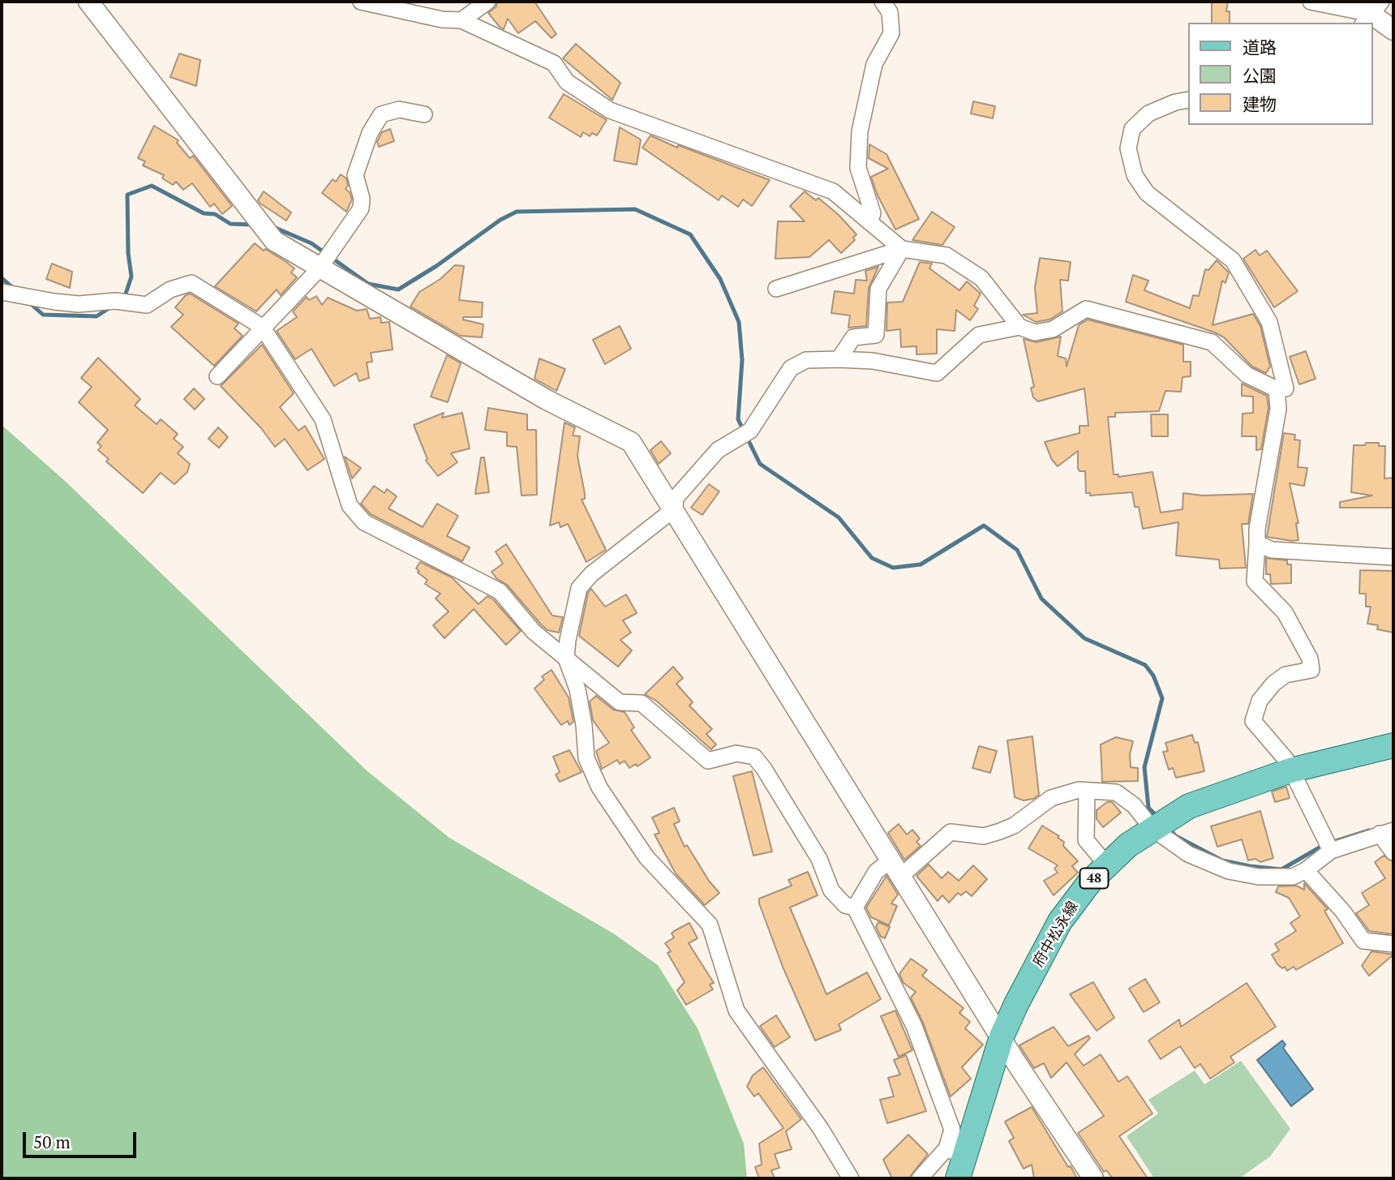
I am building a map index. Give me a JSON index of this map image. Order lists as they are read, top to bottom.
{
  "streets": {
    "main road": ["48", "府中松永線"]
  },
  "legend": ["道路", "公園", "建物"],
  "scale_bar": "50 m"
}
